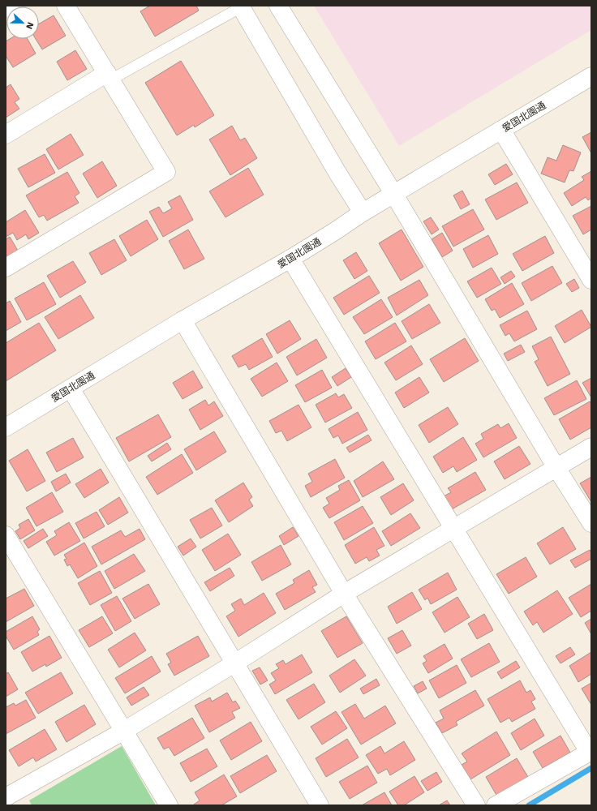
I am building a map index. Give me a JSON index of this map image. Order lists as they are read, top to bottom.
{
  "streets": {
    "street": ["愛国北園通"]
  },
  "north": "right"
}
